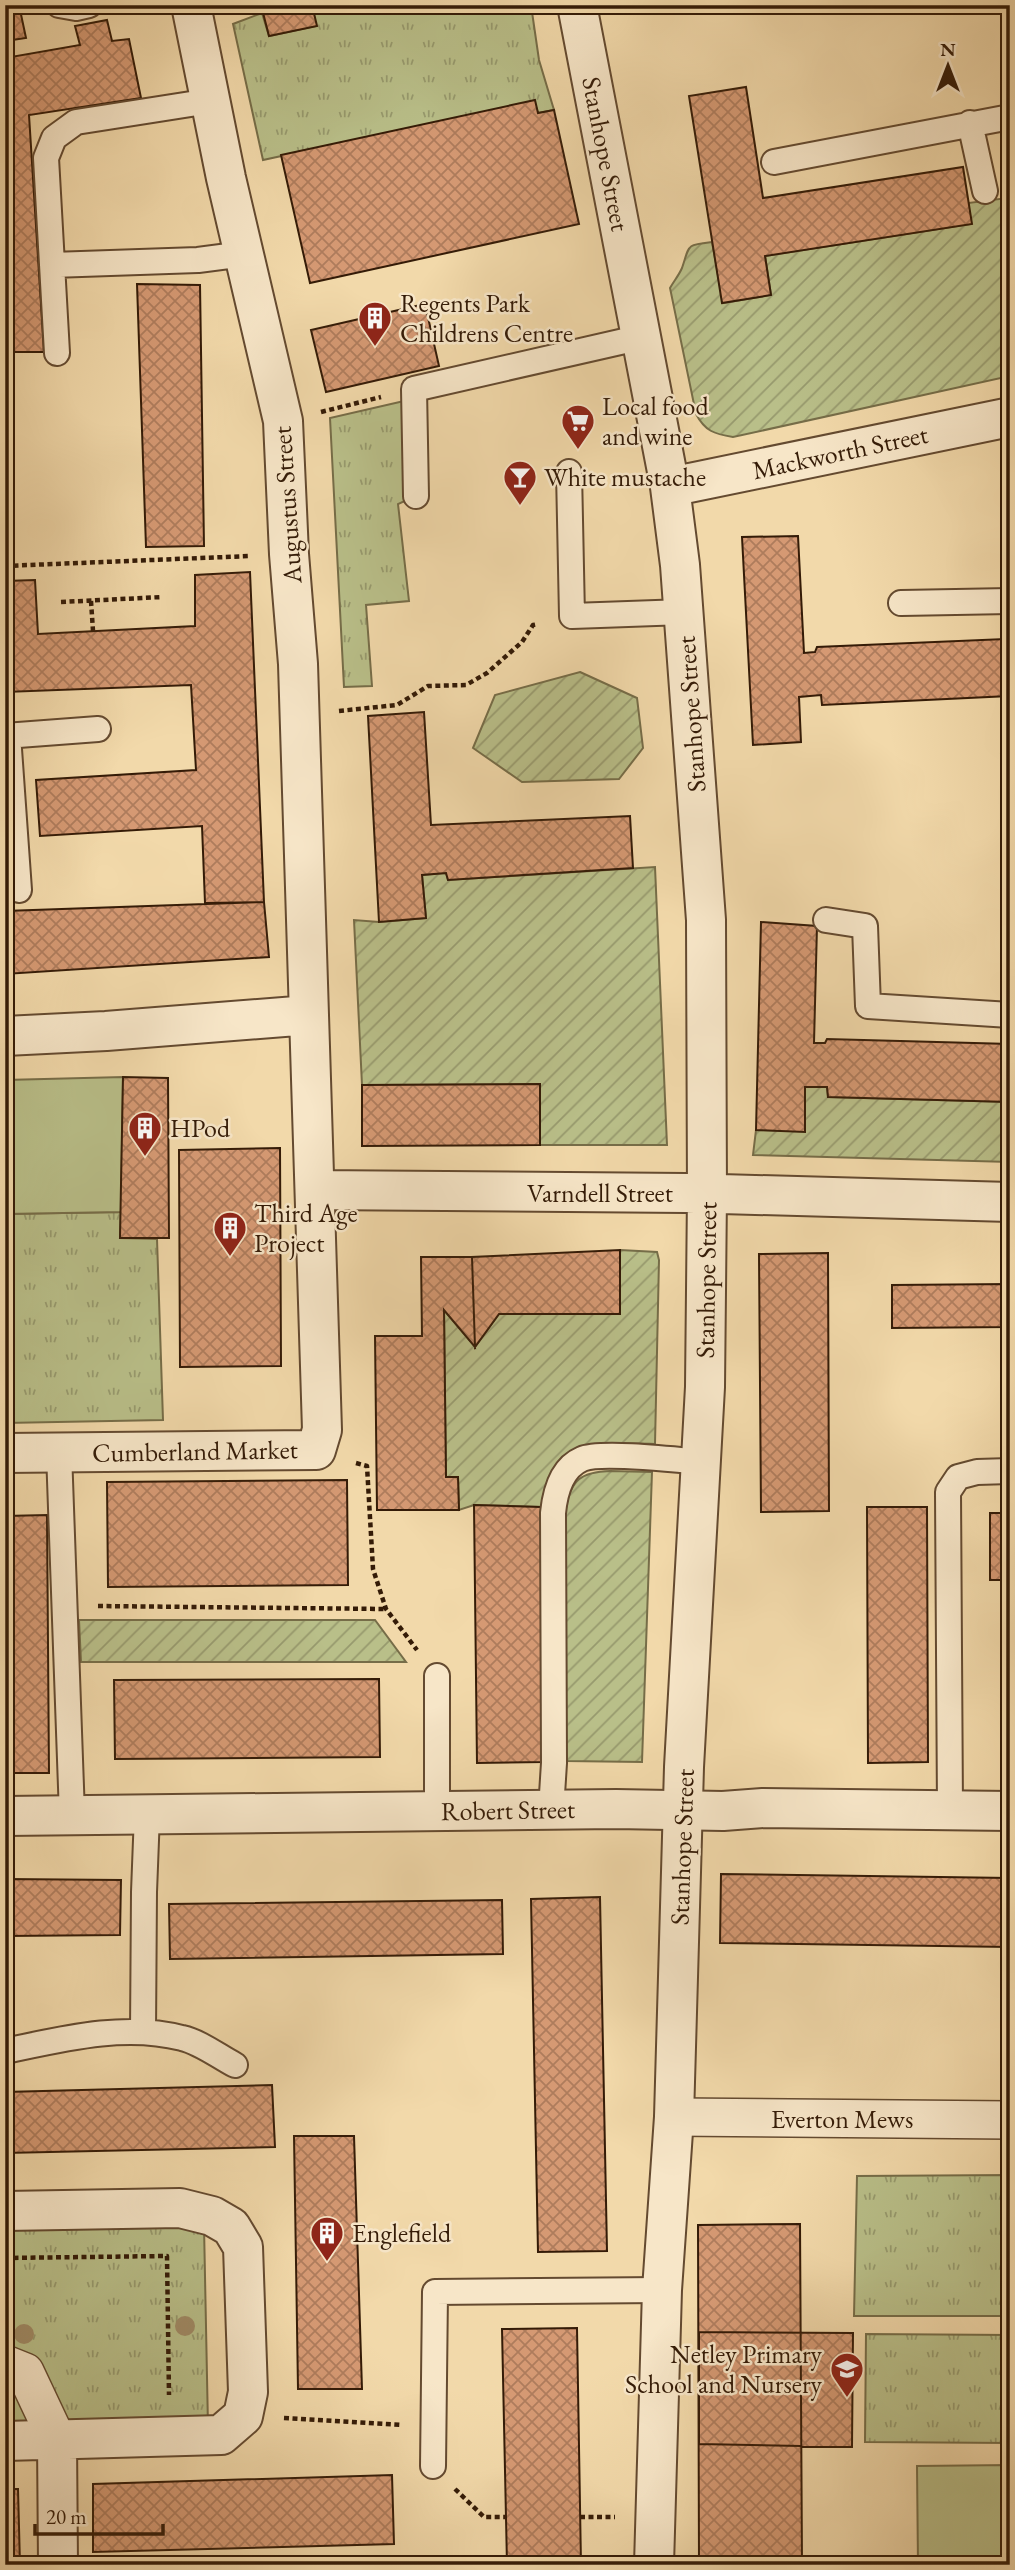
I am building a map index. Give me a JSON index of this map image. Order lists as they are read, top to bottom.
{
  "streets": {
    "street": [
      "Stanhope Street",
      "Mackworth Street",
      "Augustus Street",
      "Varndell Street",
      "Cumberland Market",
      "Robert Street",
      "Everton Mews"
    ]
  },
  "crossings": [
    ["Stanhope Street", "Mackworth Street"],
    ["Stanhope Street", "Varndell Street"],
    ["Stanhope Street", "Robert Street"],
    ["Stanhope Street", "Everton Mews"],
    ["Augustus Street", "Cumberland Market"],
    ["Varndell Street", "Cumberland Market"]
  ],
  "places": {
    "building": [
      "Regents Park Childrens Centre",
      "HPod",
      "Third Age Project",
      "Englefield"
    ],
    "supermarket": ["Local food and wine"],
    "bar": ["White mustache"],
    "school or university": ["Netley Primary School and Nursery"]
  },
  "scale_bar": "20 m",
  "north": "top"
}
